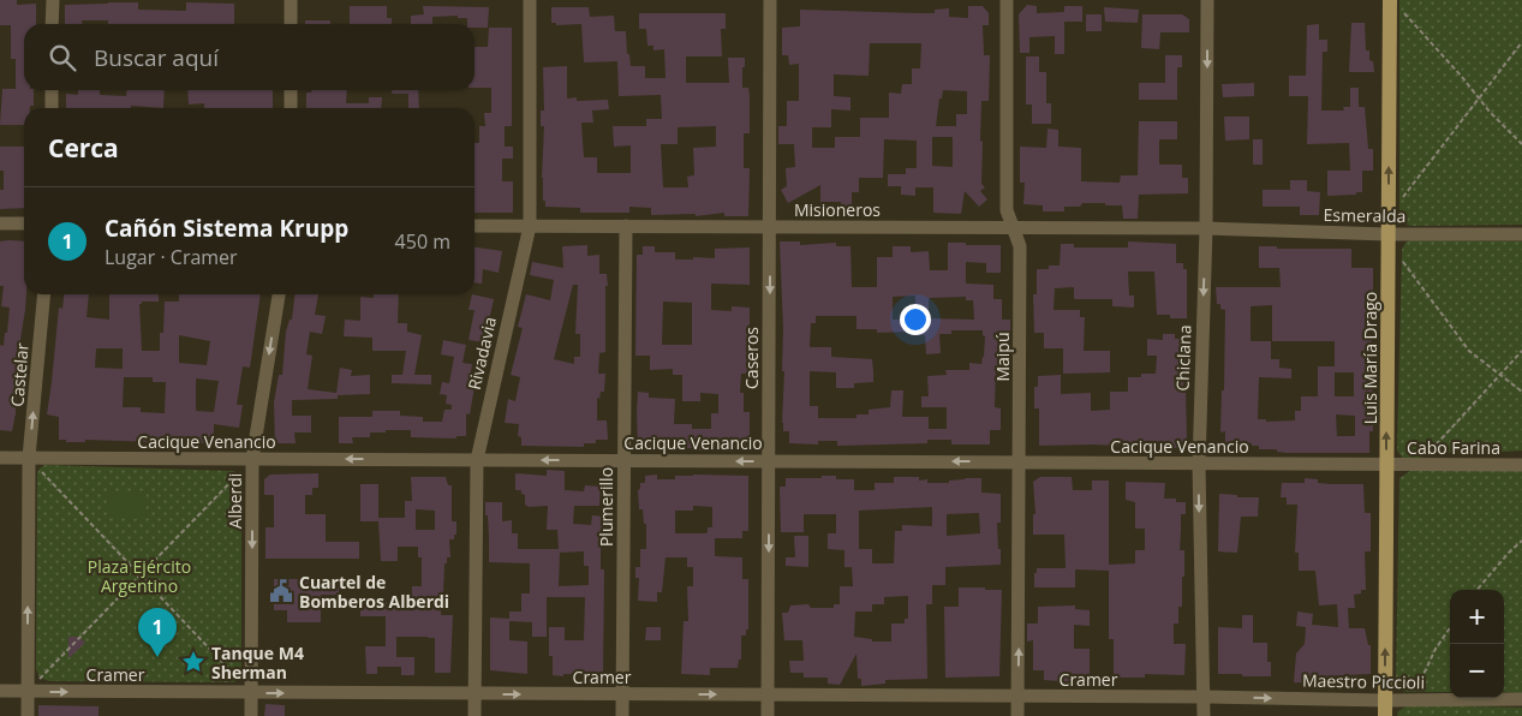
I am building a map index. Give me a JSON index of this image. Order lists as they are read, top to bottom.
{
  "streets": {
    "main road": ["Luis María Drago"],
    "street": [
      "Misioneros",
      "Esmeralda",
      "Rivadavia",
      "Maipú",
      "Caseros",
      "Chiclana",
      "Castelar",
      "Cacique Venancio",
      "Cabo Farina",
      "Alberdi",
      "Plumerillo",
      "Cramer",
      "Maestro Piccioli"
    ]
  },
  "crossings": [
    ["Misioneros", "Esmeralda"],
    ["Misioneros", "Rivadavia"],
    ["Misioneros", "Maipú"],
    ["Misioneros", "Caseros"],
    ["Misioneros", "Chiclana"],
    ["Misioneros", "Plumerillo"],
    ["Esmeralda", "Chiclana"],
    ["Esmeralda", "Luis María Drago"],
    ["Rivadavia", "Cacique Venancio"],
    ["Rivadavia", "Cramer"],
    ["Maipú", "Cacique Venancio"],
    ["Maipú", "Cramer"],
    ["Caseros", "Cacique Venancio"],
    ["Caseros", "Cramer"],
    ["Chiclana", "Cacique Venancio"],
    ["Chiclana", "Cramer"],
    ["Chiclana", "Maestro Piccioli"],
    ["Luis María Drago", "Cacique Venancio"],
    ["Luis María Drago", "Cabo Farina"],
    ["Luis María Drago", "Maestro Piccioli"],
    ["Castelar", "Cacique Venancio"],
    ["Castelar", "Cramer"],
    ["Cacique Venancio", "Cabo Farina"],
    ["Cacique Venancio", "Alberdi"],
    ["Cacique Venancio", "Plumerillo"],
    ["Alberdi", "Cramer"],
    ["Plumerillo", "Cramer"],
    ["Cramer", "Maestro Piccioli"]
  ],
  "one_way": [
    "Caseros",
    "Chiclana",
    "Luis María Drago",
    "Castelar",
    "Cacique Venancio",
    "Alberdi",
    "Cramer",
    "Maestro Piccioli"
  ],
  "parks": ["Plaza Ejército Argentino"],
  "places": {
    "public building": ["Cuartel de Bomberos Alberdi"],
    "place": ["Tanque M4 Sherman"]
  },
  "page": {
    "search": "Buscar aquí",
    "heading": "Cerca",
    "list": [
      {
        "mark": "1",
        "name": "Cañón Sistema Krupp",
        "note": "Lugar · Cramer",
        "value": "450 m"
      }
    ],
    "map_buttons": ["+", "−"],
    "pins": "1"
  }
}
